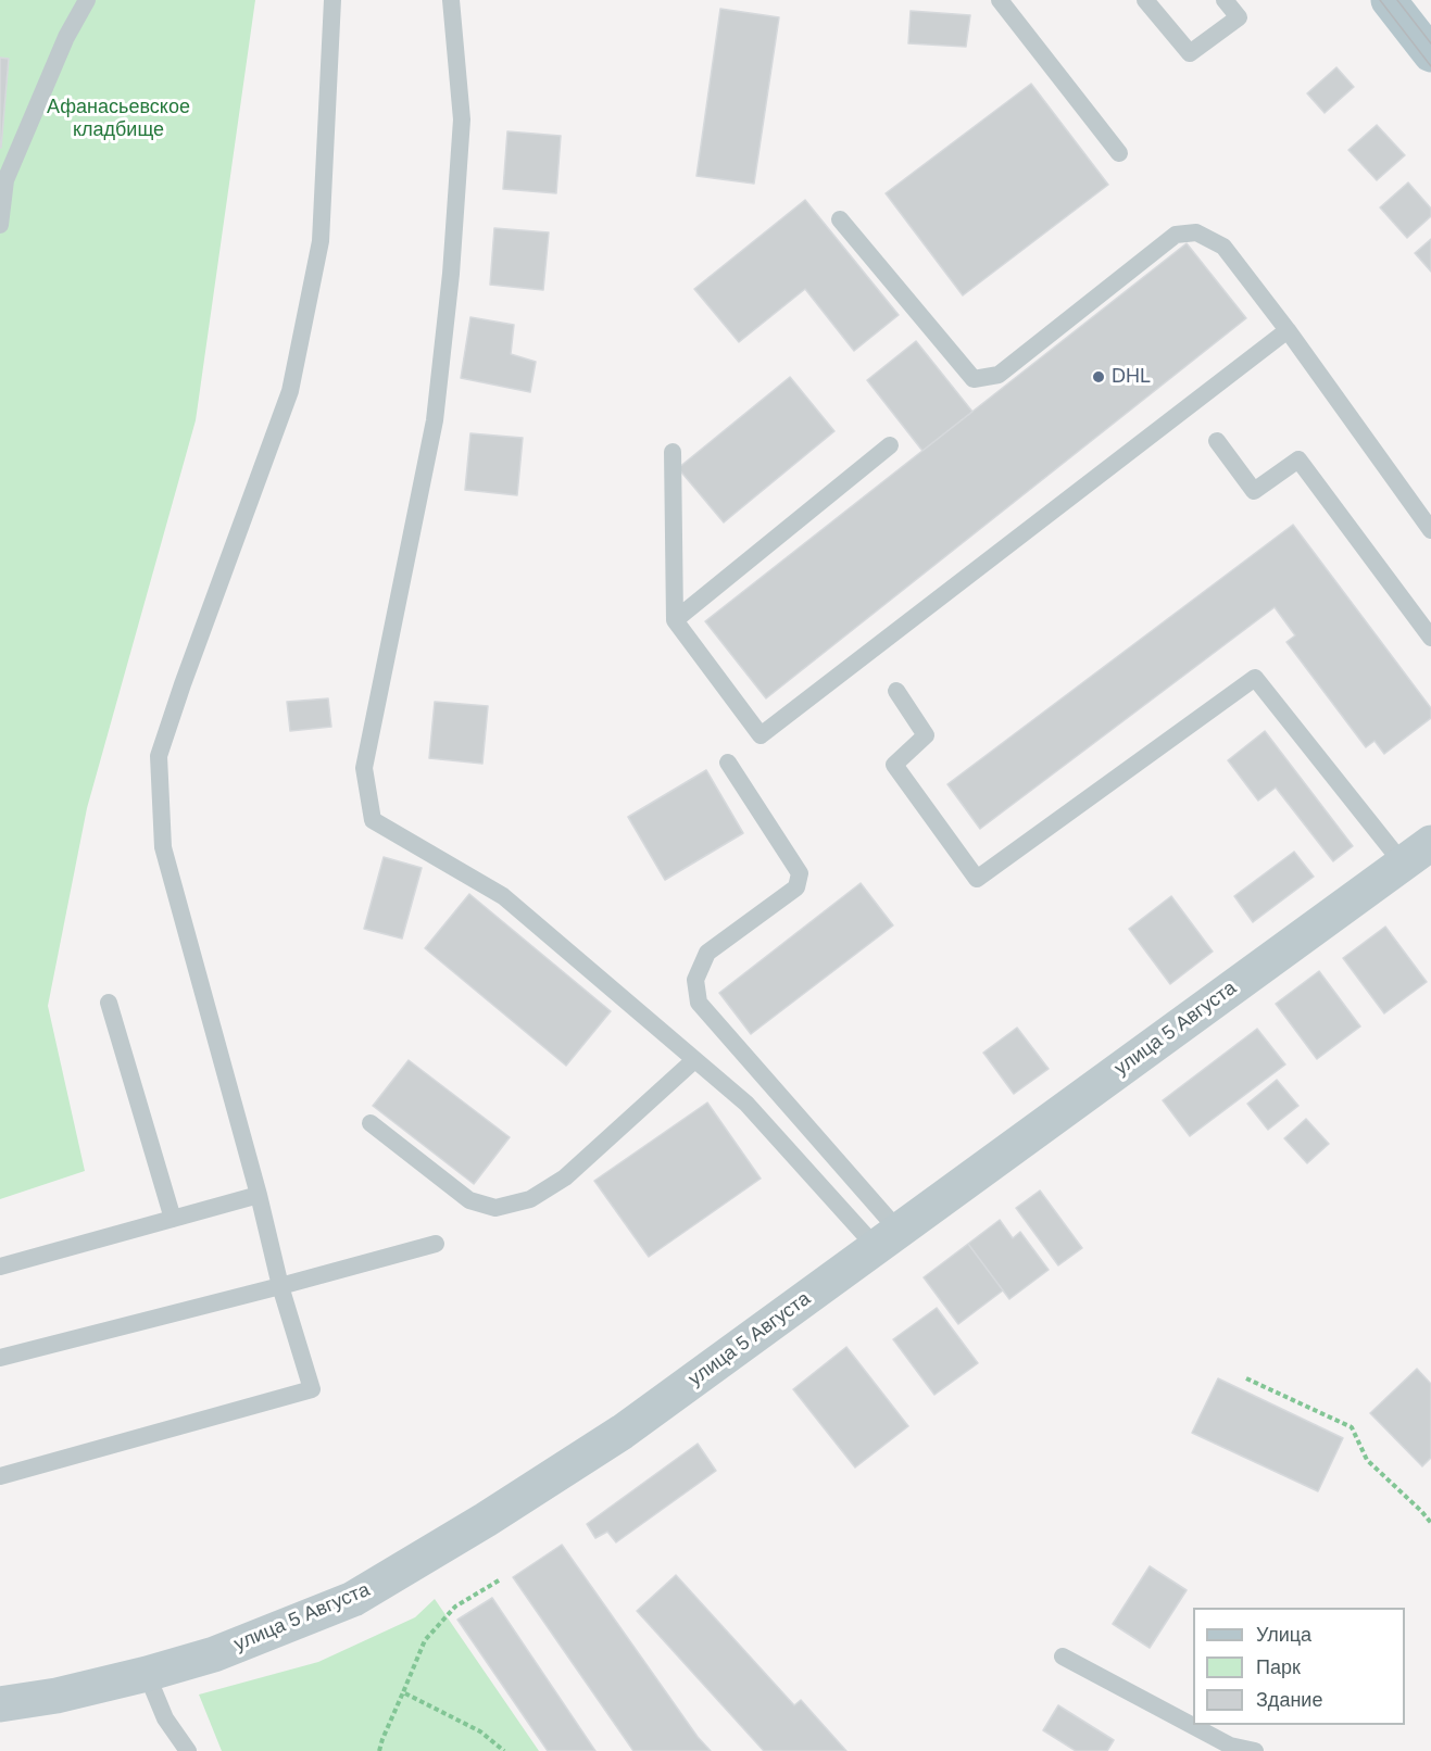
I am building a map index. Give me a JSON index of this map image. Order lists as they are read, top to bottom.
{
  "streets": {
    "main road": ["улица 5 Августа"]
  },
  "parks": ["Афанасьевское кладбище"],
  "places": ["DHL"],
  "legend": ["Улица", "Парк", "Здание"]
}
